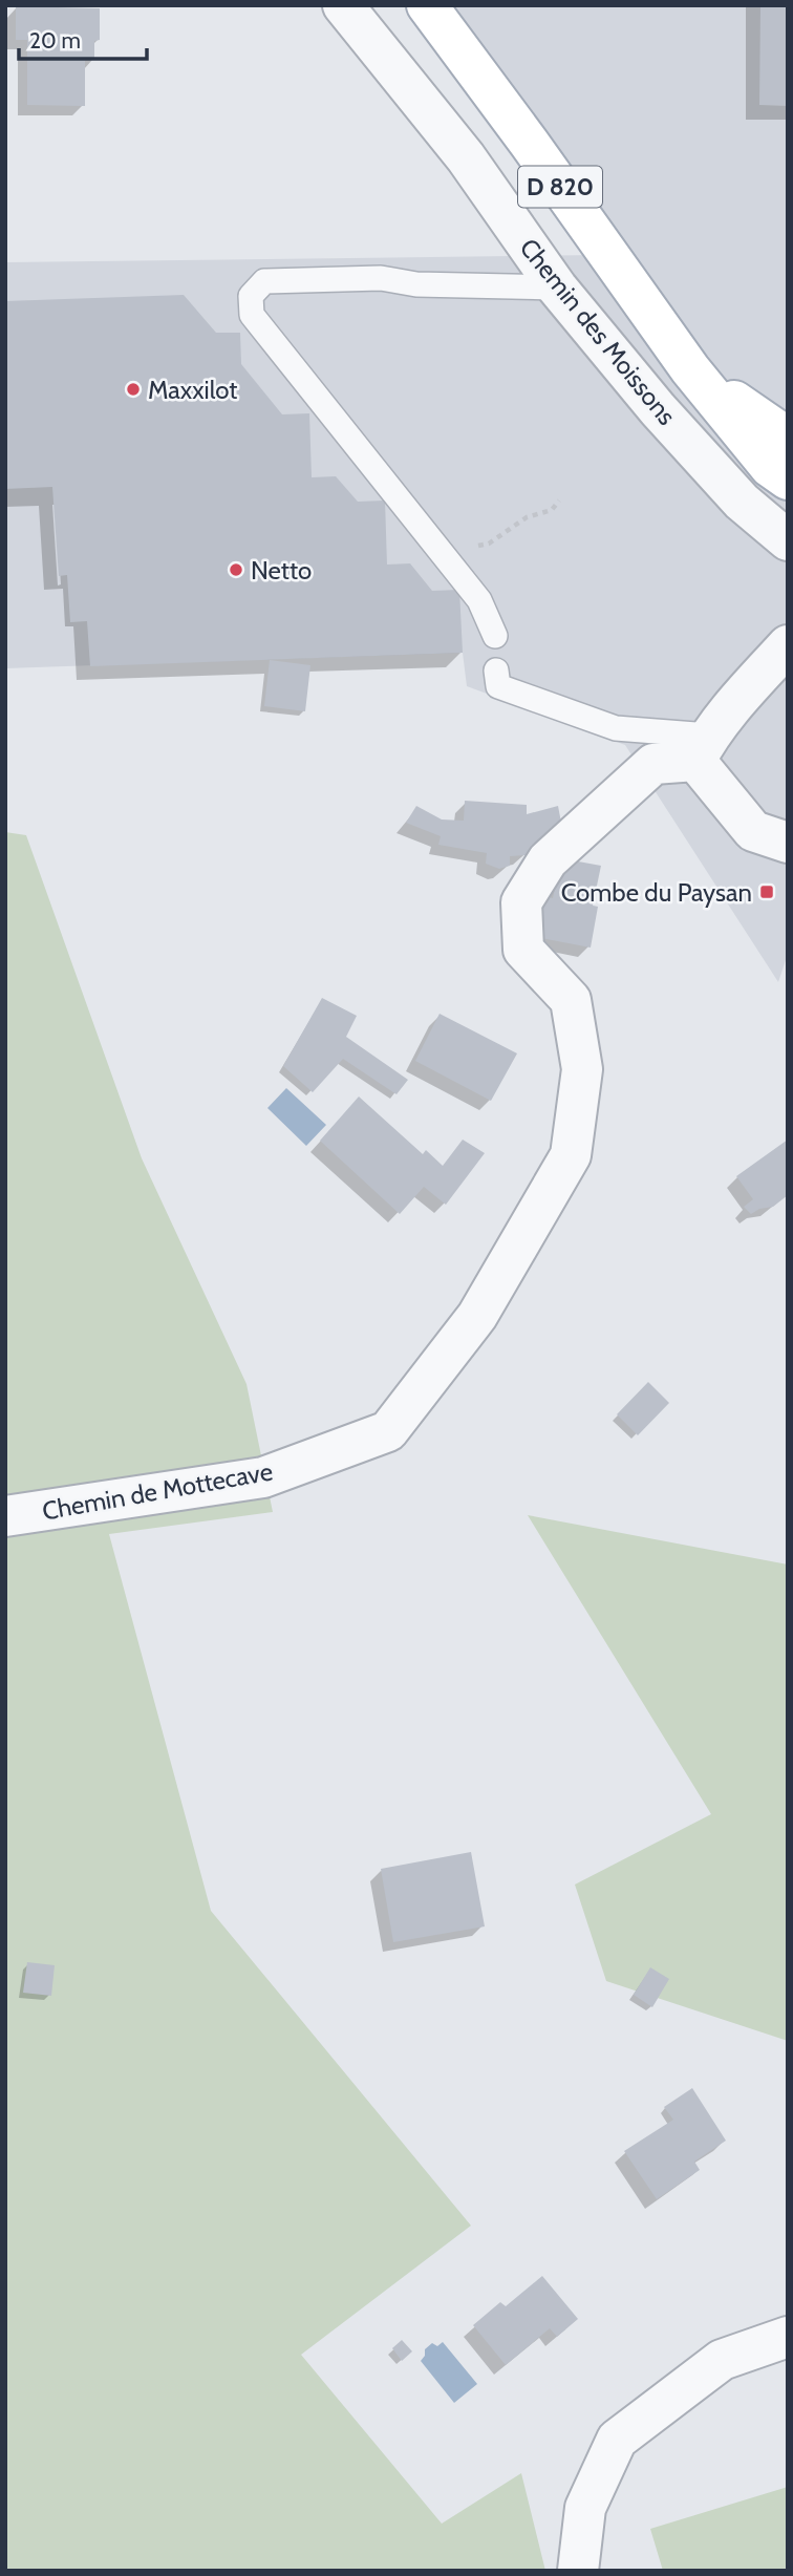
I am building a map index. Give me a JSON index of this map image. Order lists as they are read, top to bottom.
{
  "streets": {
    "main road": ["D 820"],
    "street": ["Chemin des Moissons", "Chemin de Mottecave"]
  },
  "places": {
    "other": ["Maxxilot", "Netto"],
    "transit": ["Combe du Paysan"]
  },
  "scale_bar": "20 m"
}
